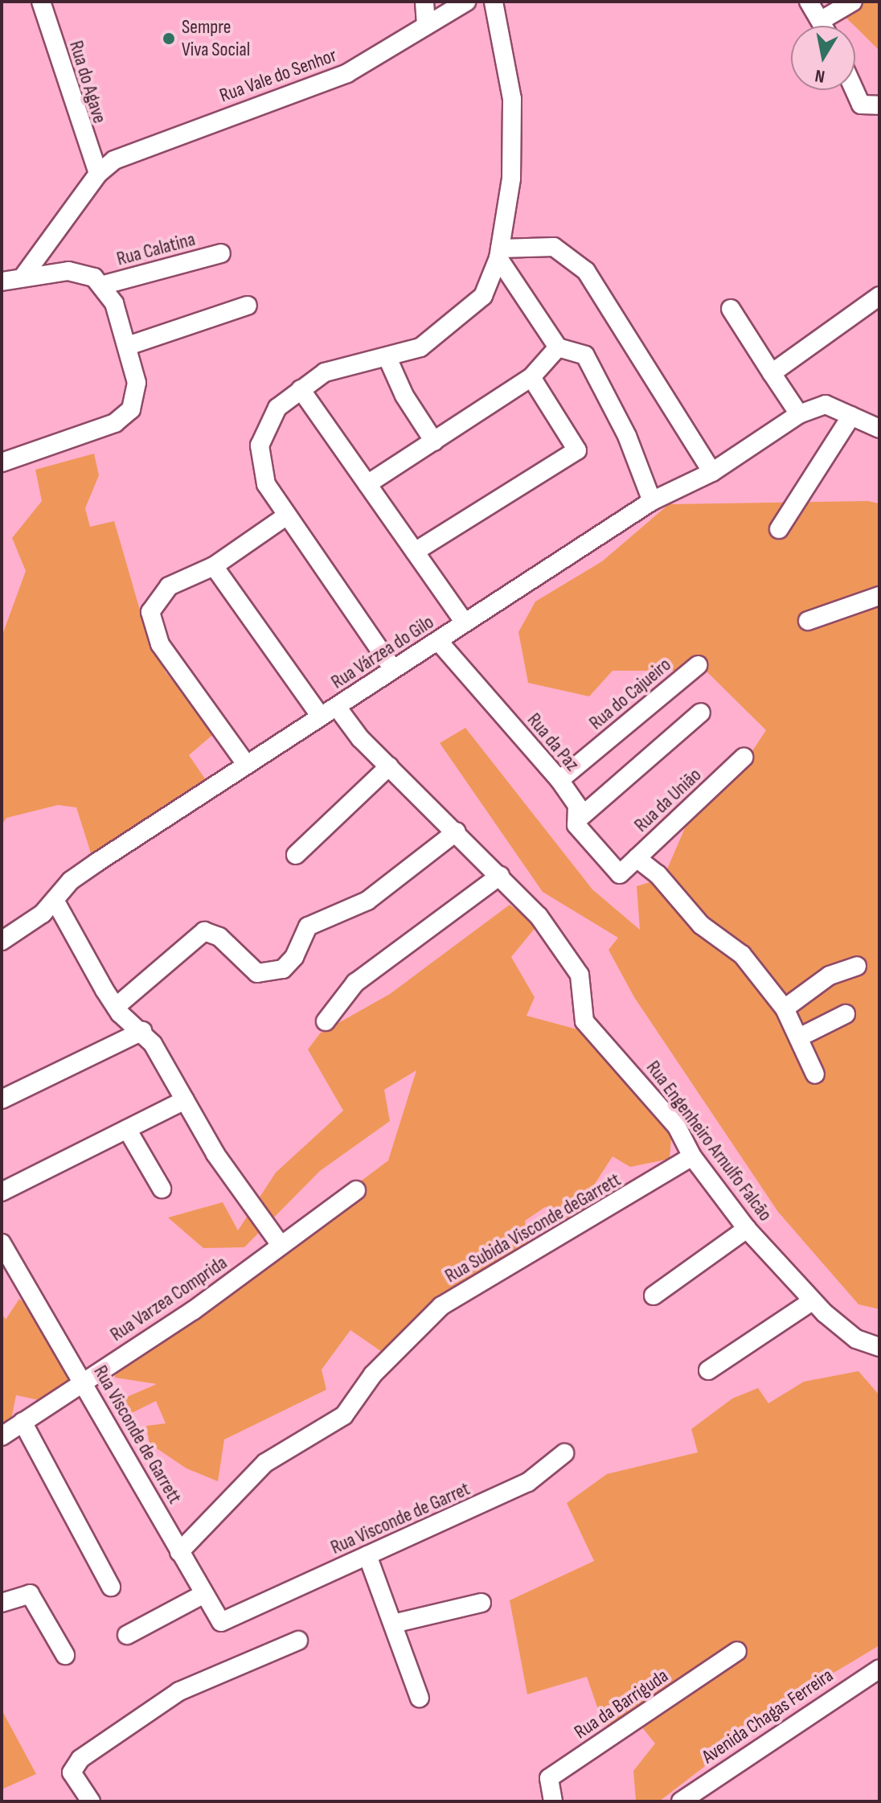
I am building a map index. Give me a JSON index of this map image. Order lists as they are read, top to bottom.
{
  "streets": {
    "street": [
      "Rua Vale do Senhor",
      "Rua do Agave",
      "Rua Calatina",
      "Rua Várzea do Gilo",
      "Rua do Cajueiro",
      "Rua da Paz",
      "Rua da União",
      "Rua Engenheiro Arnulfo Falcão",
      "Rua Subida Visconde deGarrett",
      "Rua Varzea Comprida",
      "Rua Visconde de Garrett",
      "Rua Visconde de Garret",
      "Rua da Barriguda",
      "Avenida Chagas Ferreira"
    ]
  },
  "crossings": [
    ["Rua Vale do Senhor", "Rua do Agave"],
    ["Rua Várzea do Gilo", "Rua da Paz"],
    ["Rua Várzea do Gilo", "Rua Engenheiro Arnulfo Falcão"],
    ["Rua do Cajueiro", "Rua da Paz"],
    ["Rua da Paz", "Rua da União"],
    ["Rua Engenheiro Arnulfo Falcão", "Rua Subida Visconde deGarrett"],
    ["Rua Subida Visconde deGarrett", "Rua Visconde de Garrett"],
    ["Rua Varzea Comprida", "Rua Visconde de Garrett"],
    ["Rua Visconde de Garrett", "Rua Visconde de Garret"]
  ],
  "places": ["Sempre Viva Social"],
  "north": "bottom"
}
